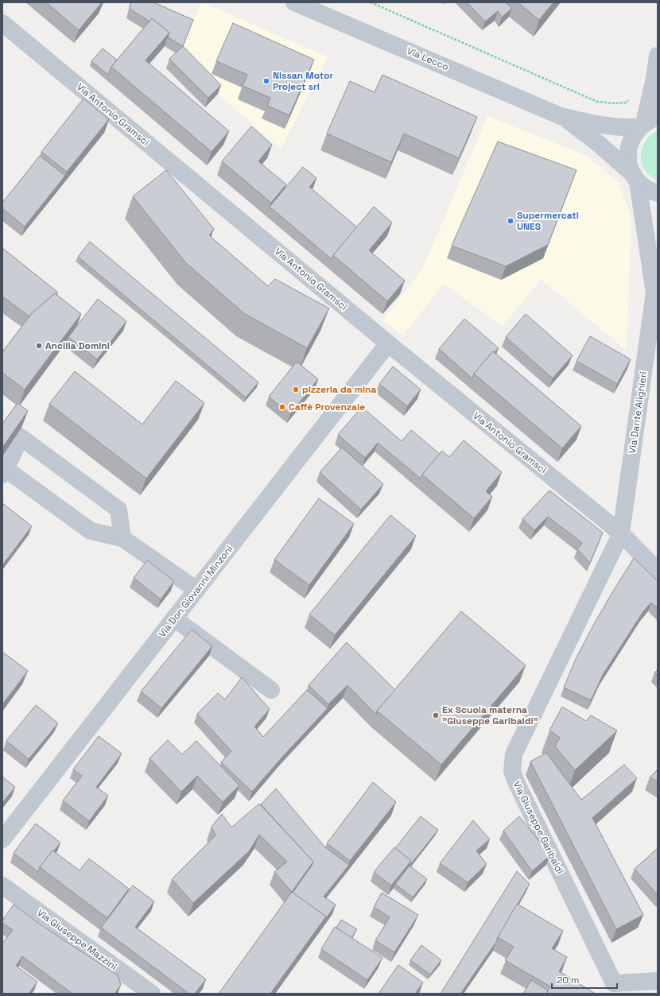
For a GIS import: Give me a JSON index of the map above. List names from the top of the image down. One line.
{"streets":{"street":["Via Lecco","Via Antonio Gramsci","Via Dante Alighieri","Via Don Giovanni Minzoni","Via Giuseppe Garibaldi","Via Giuseppe Mazzini"]},"crossings":[["Via Lecco","Via Dante Alighieri"],["Via Antonio Gramsci","Via Dante Alighieri"],["Via Antonio Gramsci","Via Don Giovanni Minzoni"],["Via Antonio Gramsci","Via Giuseppe Garibaldi"],["Via Dante Alighieri","Via Giuseppe Garibaldi"]],"places":["Nissan Motor Project srl","Supermercati UNES","Ancilla Domini","pizzeria da mina","Caffè Provenzale","Ex Scuola materna \"Giuseppe Garibaldi\""],"scale_bar":"20 m"}
